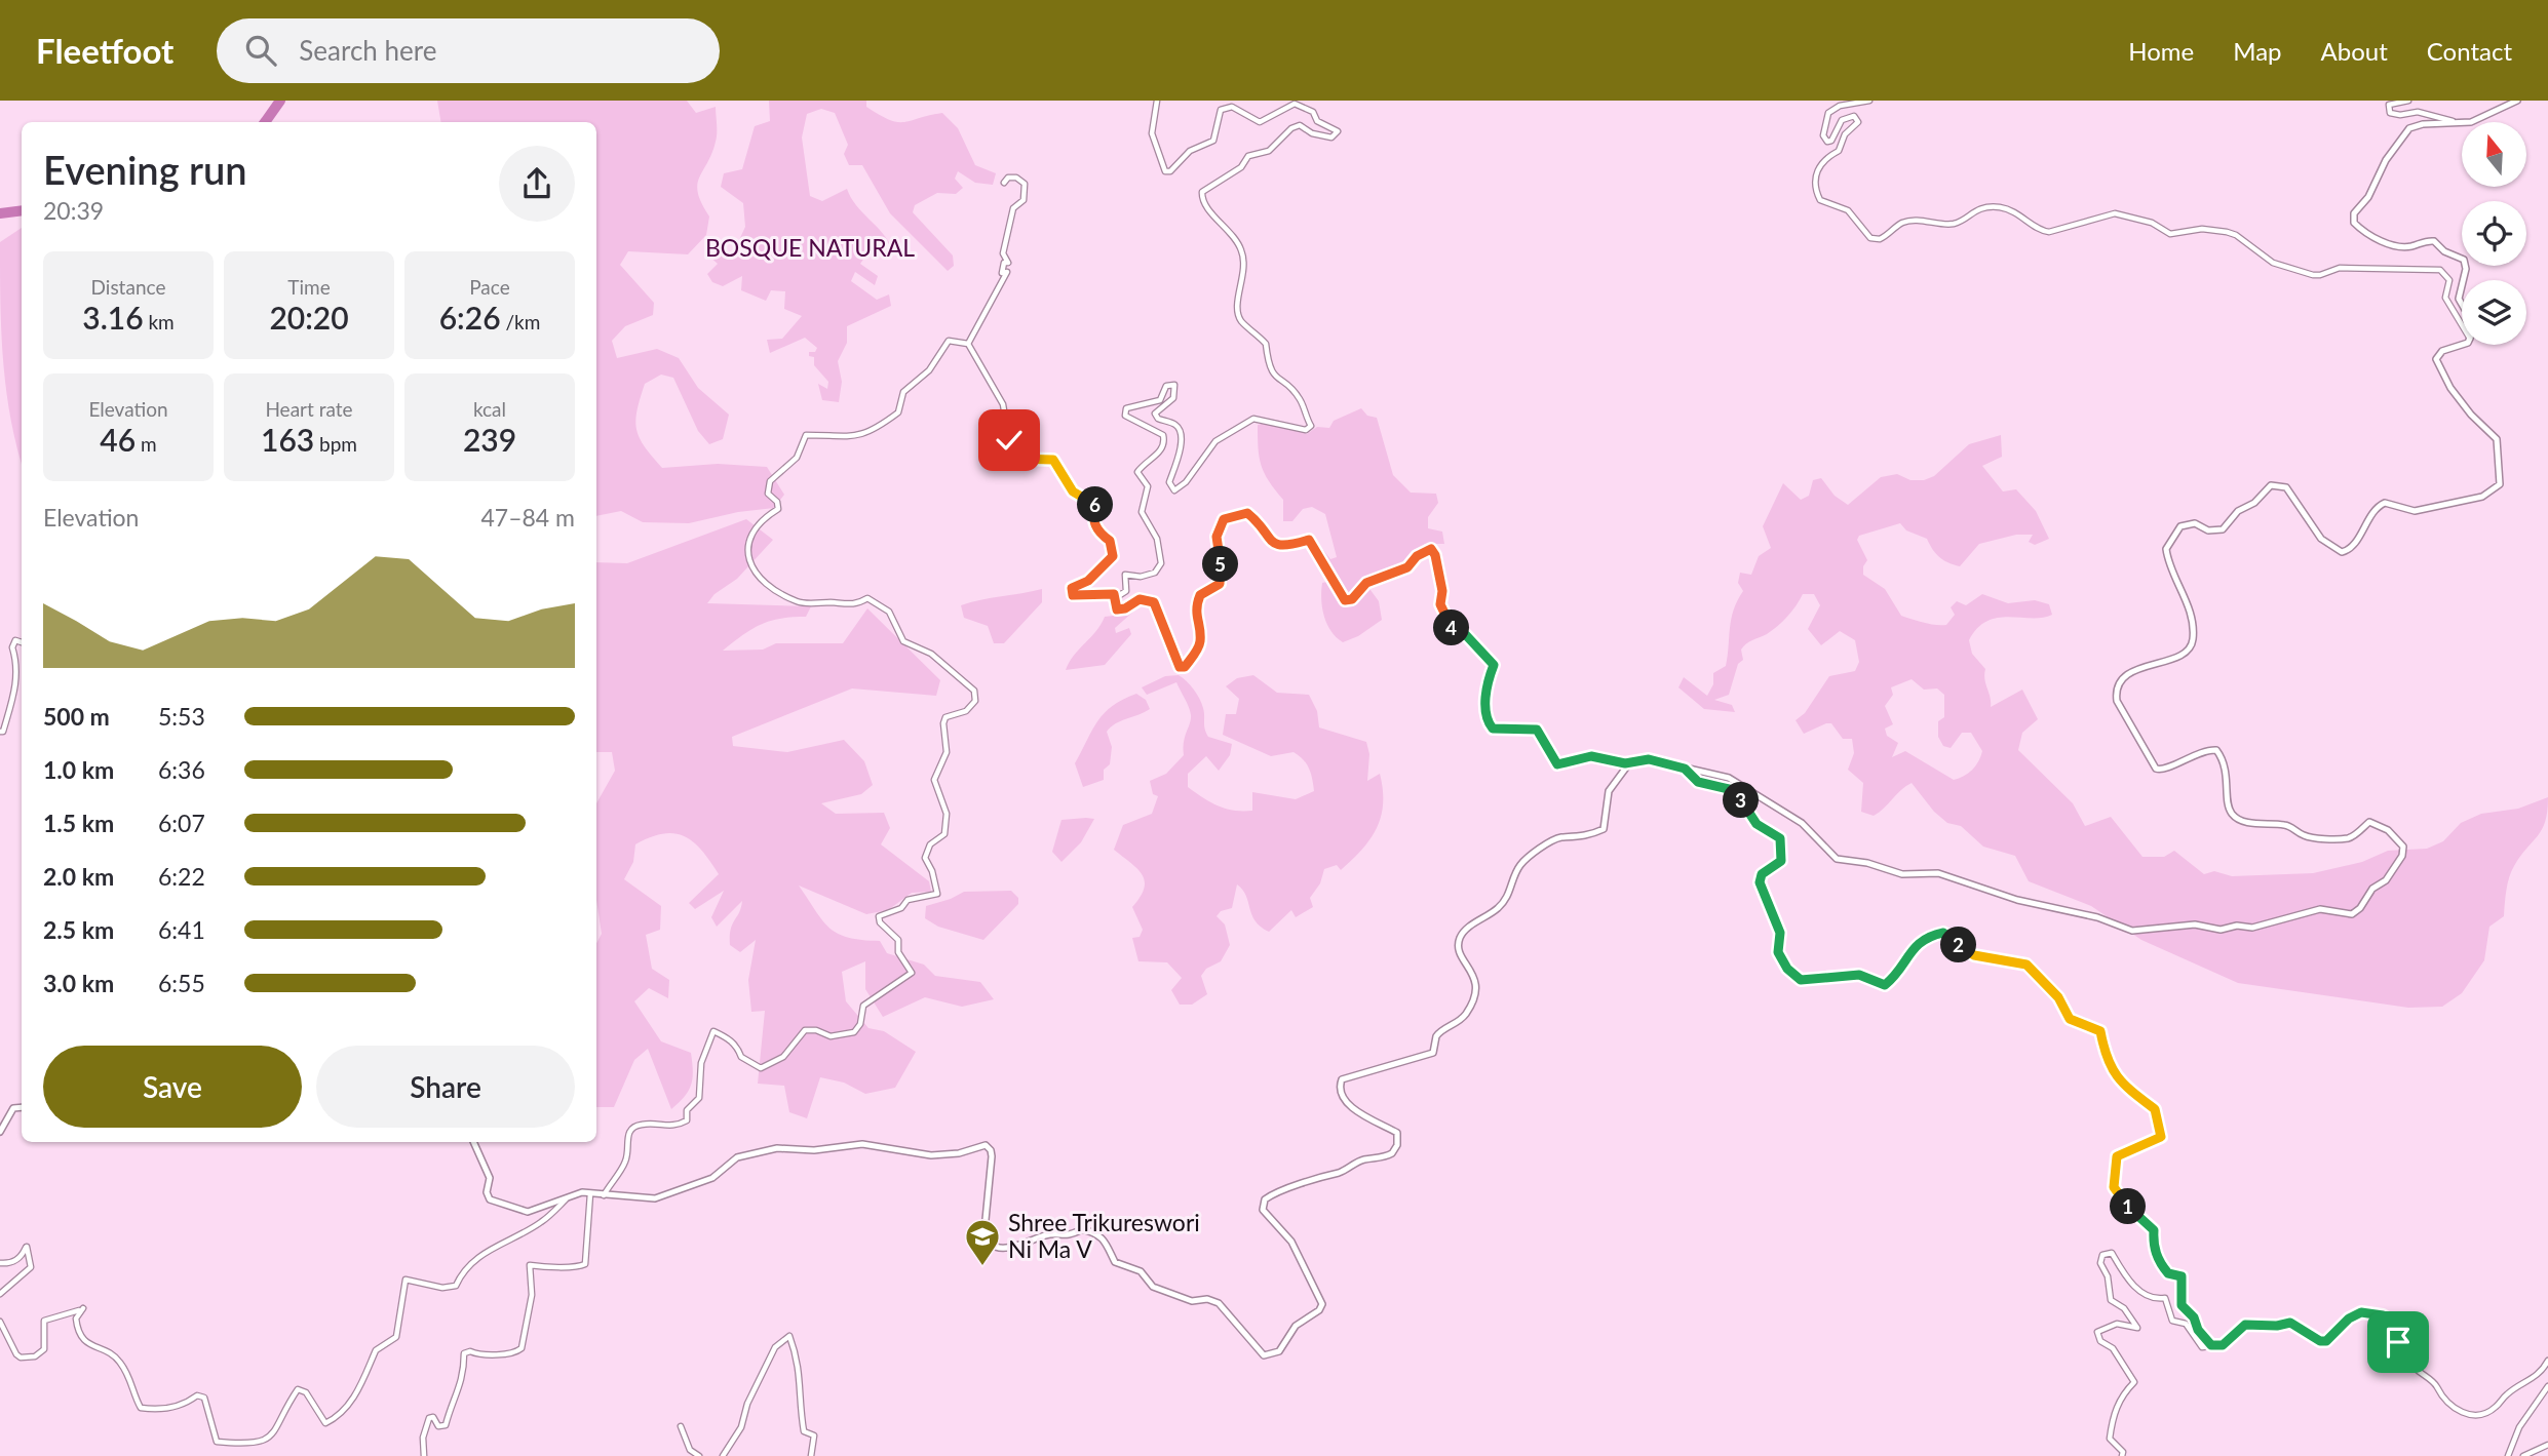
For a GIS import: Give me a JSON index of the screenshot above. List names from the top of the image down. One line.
{"parks":["BOSQUE NATURAL"],"places":{"school or university":["Shree Trikureswori Ni Ma V"]},"north":"top","page":{"header":"Fleetfoot","search":"Search here","nav":["Home","Map","About","Contact"],"heading":["Evening run","20:39"],"stats":[["Distance","3.16 km"],["Time","20:20"],["Pace","6:26 /km"],["Elevation","46 m"],["Heart rate","163 bpm"],["kcal","239"]],"pins":["6","5","4","3","2","1"],"chart":["Elevation","47–84 m"],"list":[{"name":"500 m","note":"5:53"},{"name":"1.0 km","note":"6:36"},{"name":"1.5 km","note":"6:07"},{"name":"2.0 km","note":"6:22"},{"name":"2.5 km","note":"6:41"},{"name":"3.0 km","note":"6:55"}],"buttons":["Save","Share"]}}
